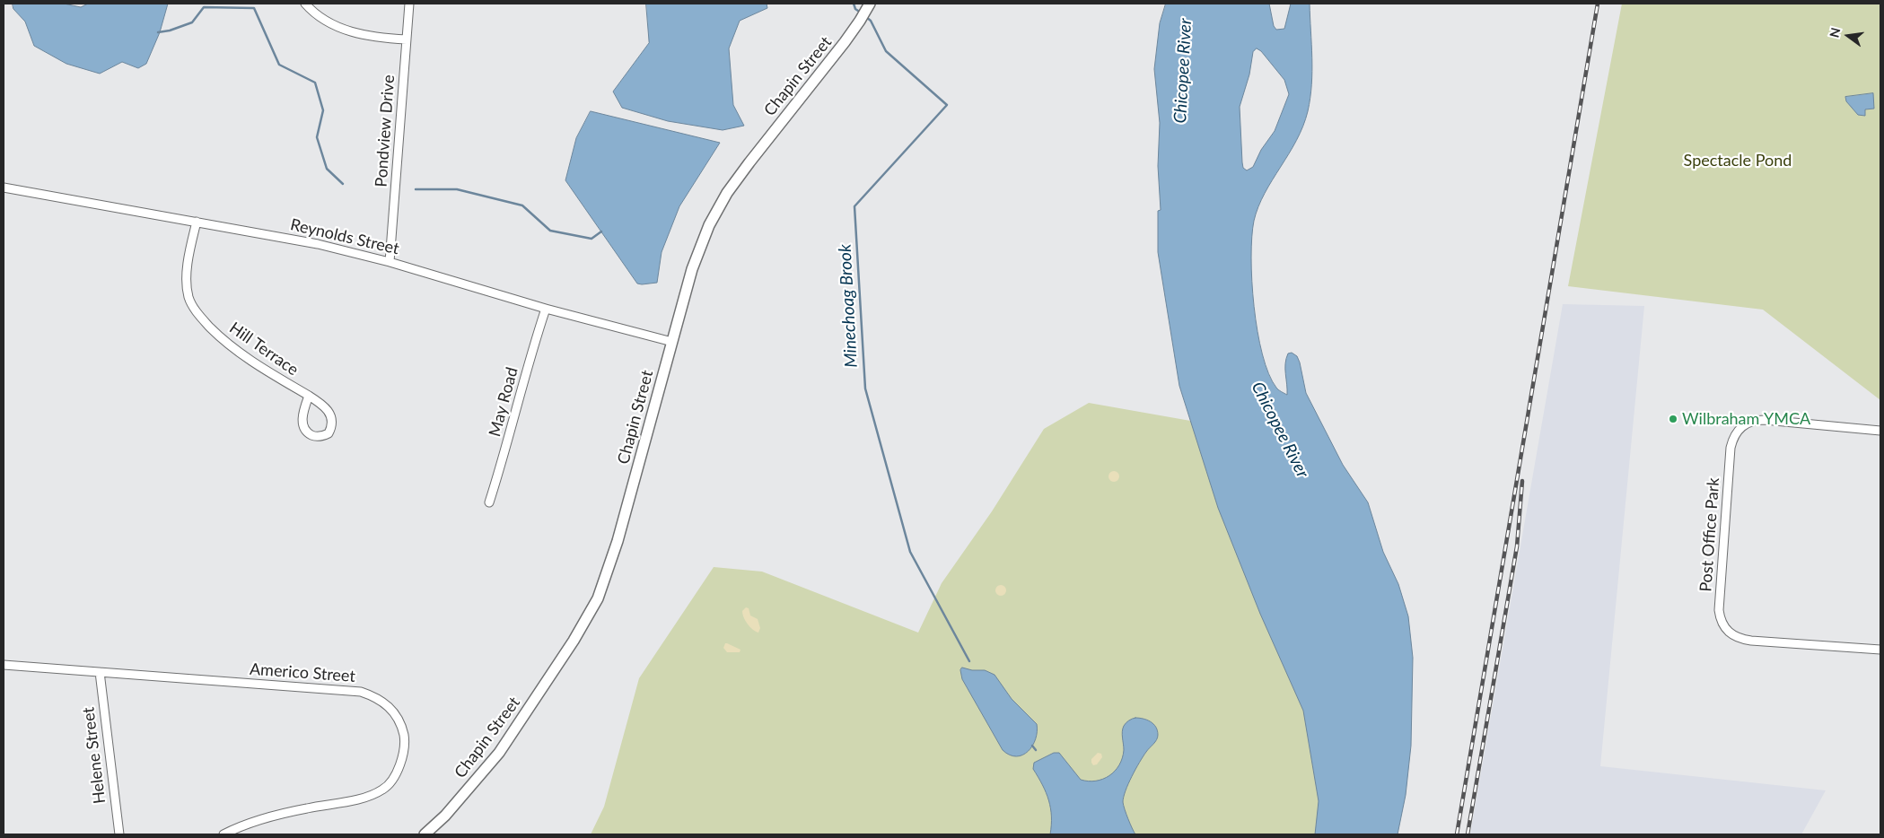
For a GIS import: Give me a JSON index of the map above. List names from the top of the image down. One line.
{"streets":{"main road":["Chapin Street"],"street":["Pondview Drive","Reynolds Street","Hill Terrace","May Road","Post Office Park","Americo Street","Helene Street"]},"crossings":[["Chapin Street","Reynolds Street"],["Pondview Drive","Reynolds Street"],["Reynolds Street","Hill Terrace"],["Reynolds Street","May Road"],["Americo Street","Helene Street"]],"water":["Chicopee River","Minechoag Brook"],"parks":["Spectacle Pond"],"places":["Wilbraham YMCA"],"north":"left"}
